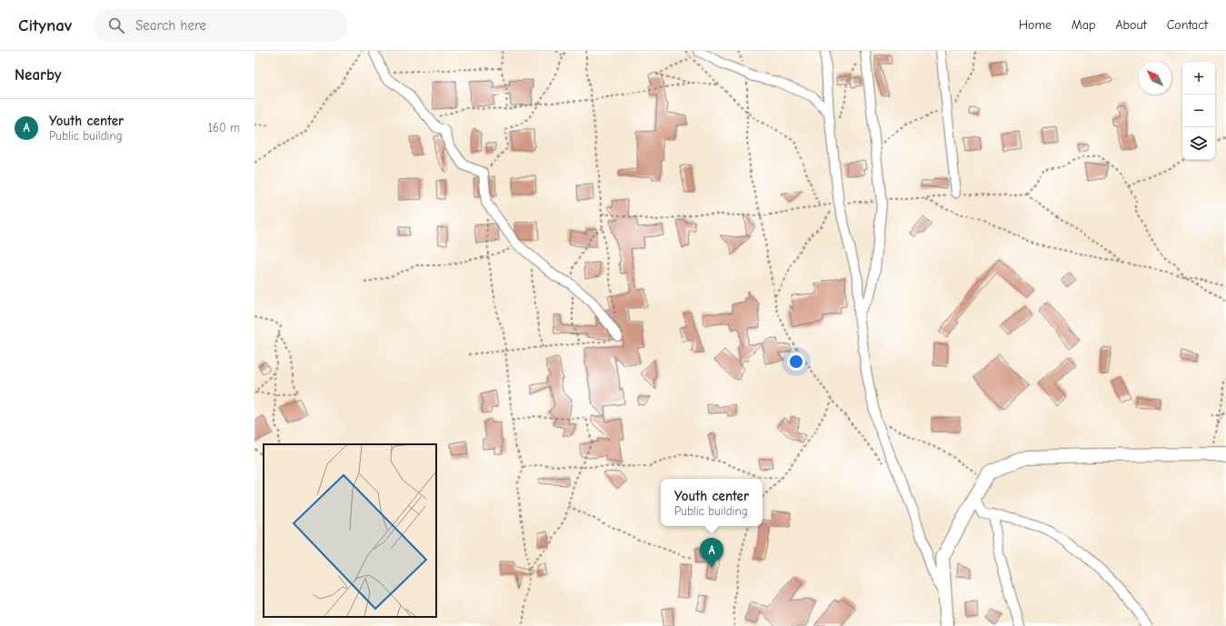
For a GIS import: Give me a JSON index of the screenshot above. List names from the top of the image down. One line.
{"north":"top left","page":{"header":"Citynav","search":"Search here","nav":["Home","Map","About","Contact"],"heading":"Nearby","map_buttons":["+","−"],"list":[{"mark":"A","name":"Youth center","note":"Public building","value":"160 m"}],"popup":["Youth center","Public building"],"pins":"A"}}
